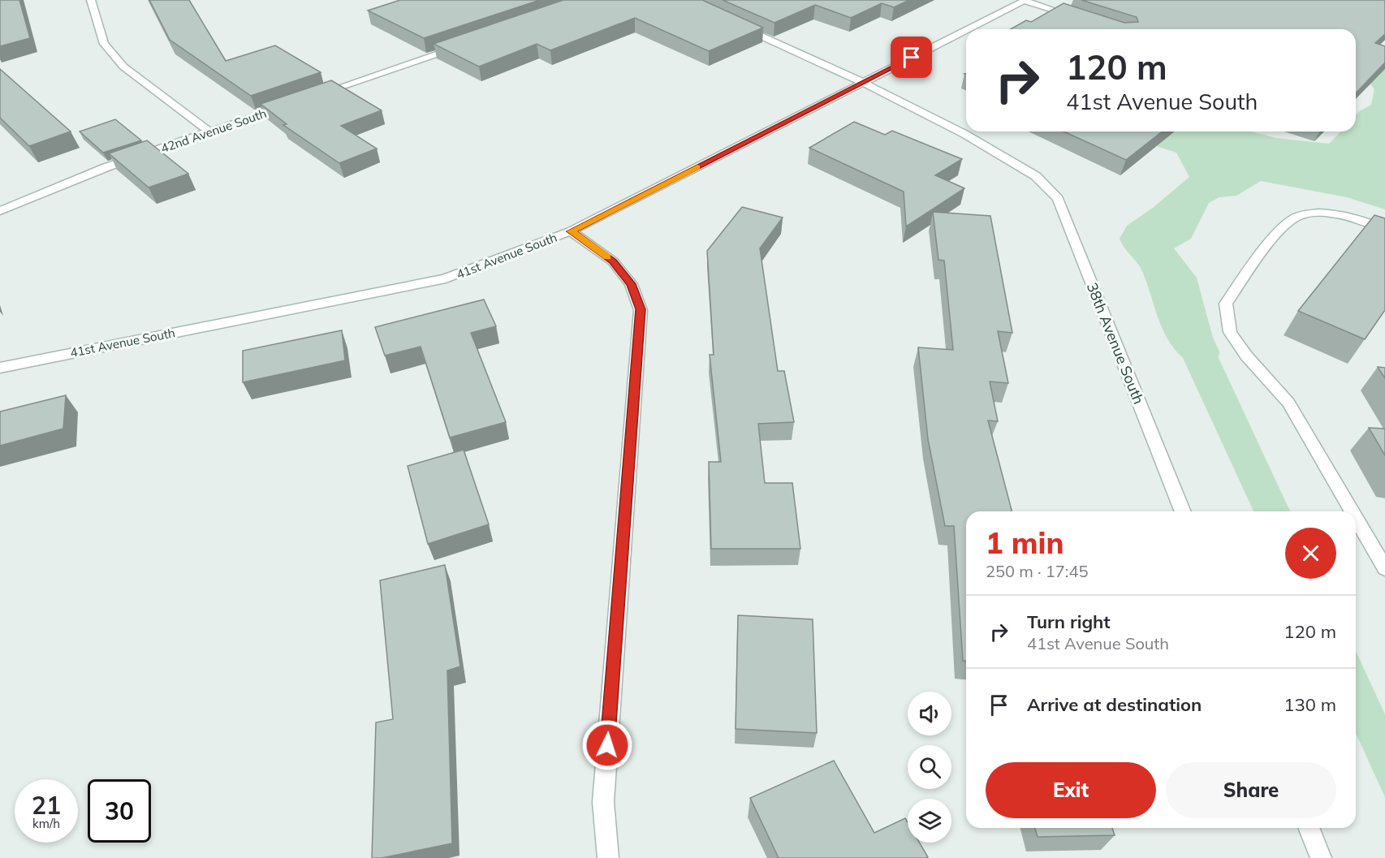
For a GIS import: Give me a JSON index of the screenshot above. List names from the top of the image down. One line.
{"streets":{"street":["42nd Avenue South","41st Avenue South","38th Avenue South"]},"crossings":[["41st Avenue South","38th Avenue South"]],"page":{"turn":["120 m","41st Avenue South"],"heading":["1 min","250 m · 17:45"],"list":[{"name":"Turn right","note":"41st Avenue South","value":"120 m"},{"name":"Arrive at destination","value":"130 m"}],"buttons":["Exit","Share"],"speed":"21 km/h","limit":"30"}}
